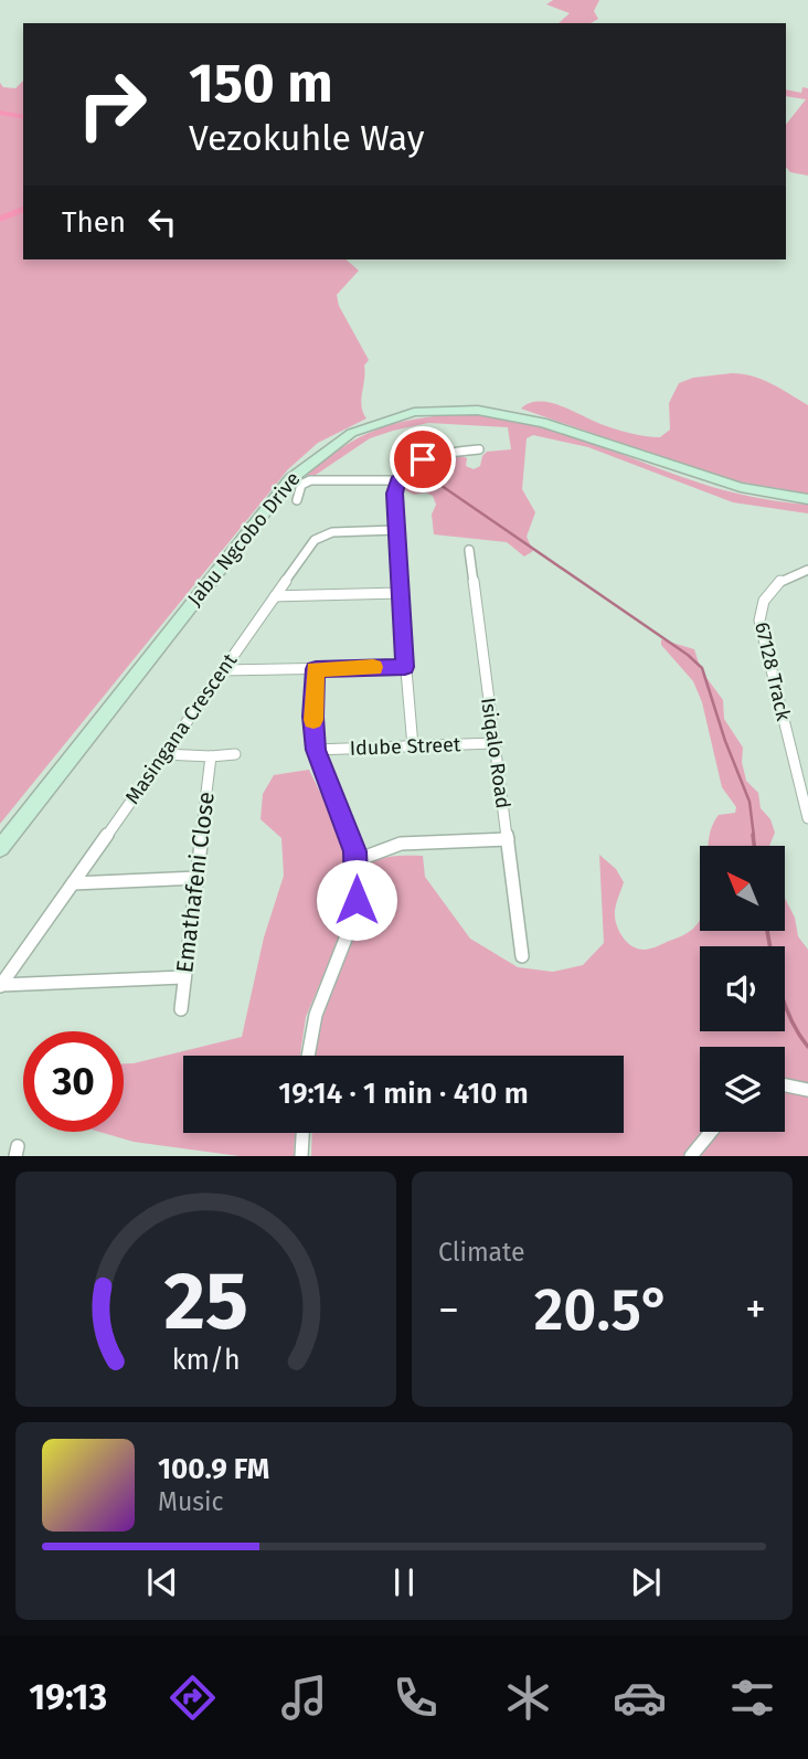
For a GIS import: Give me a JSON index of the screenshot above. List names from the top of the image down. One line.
{"streets":{"main road":["Jabu Ngcobo Drive"],"street":["67128 Track","Masingana Crescent","Idube Street","Isiqalo Road","Emathafeni Close"]},"crossings":[["Idube Street","Isiqalo Road"]],"north":"top left","page":{"turn":["150 m","Vezokuhle Way"],"then":"Then","limit":"30","trip":"19:14 · 1 min · 410 m","tile":"Climate","heat":["−","20.5°","+"],"song":["100.9 FM","Music"],"tabs":"19:13","gauge":["25","km/h"]}}
